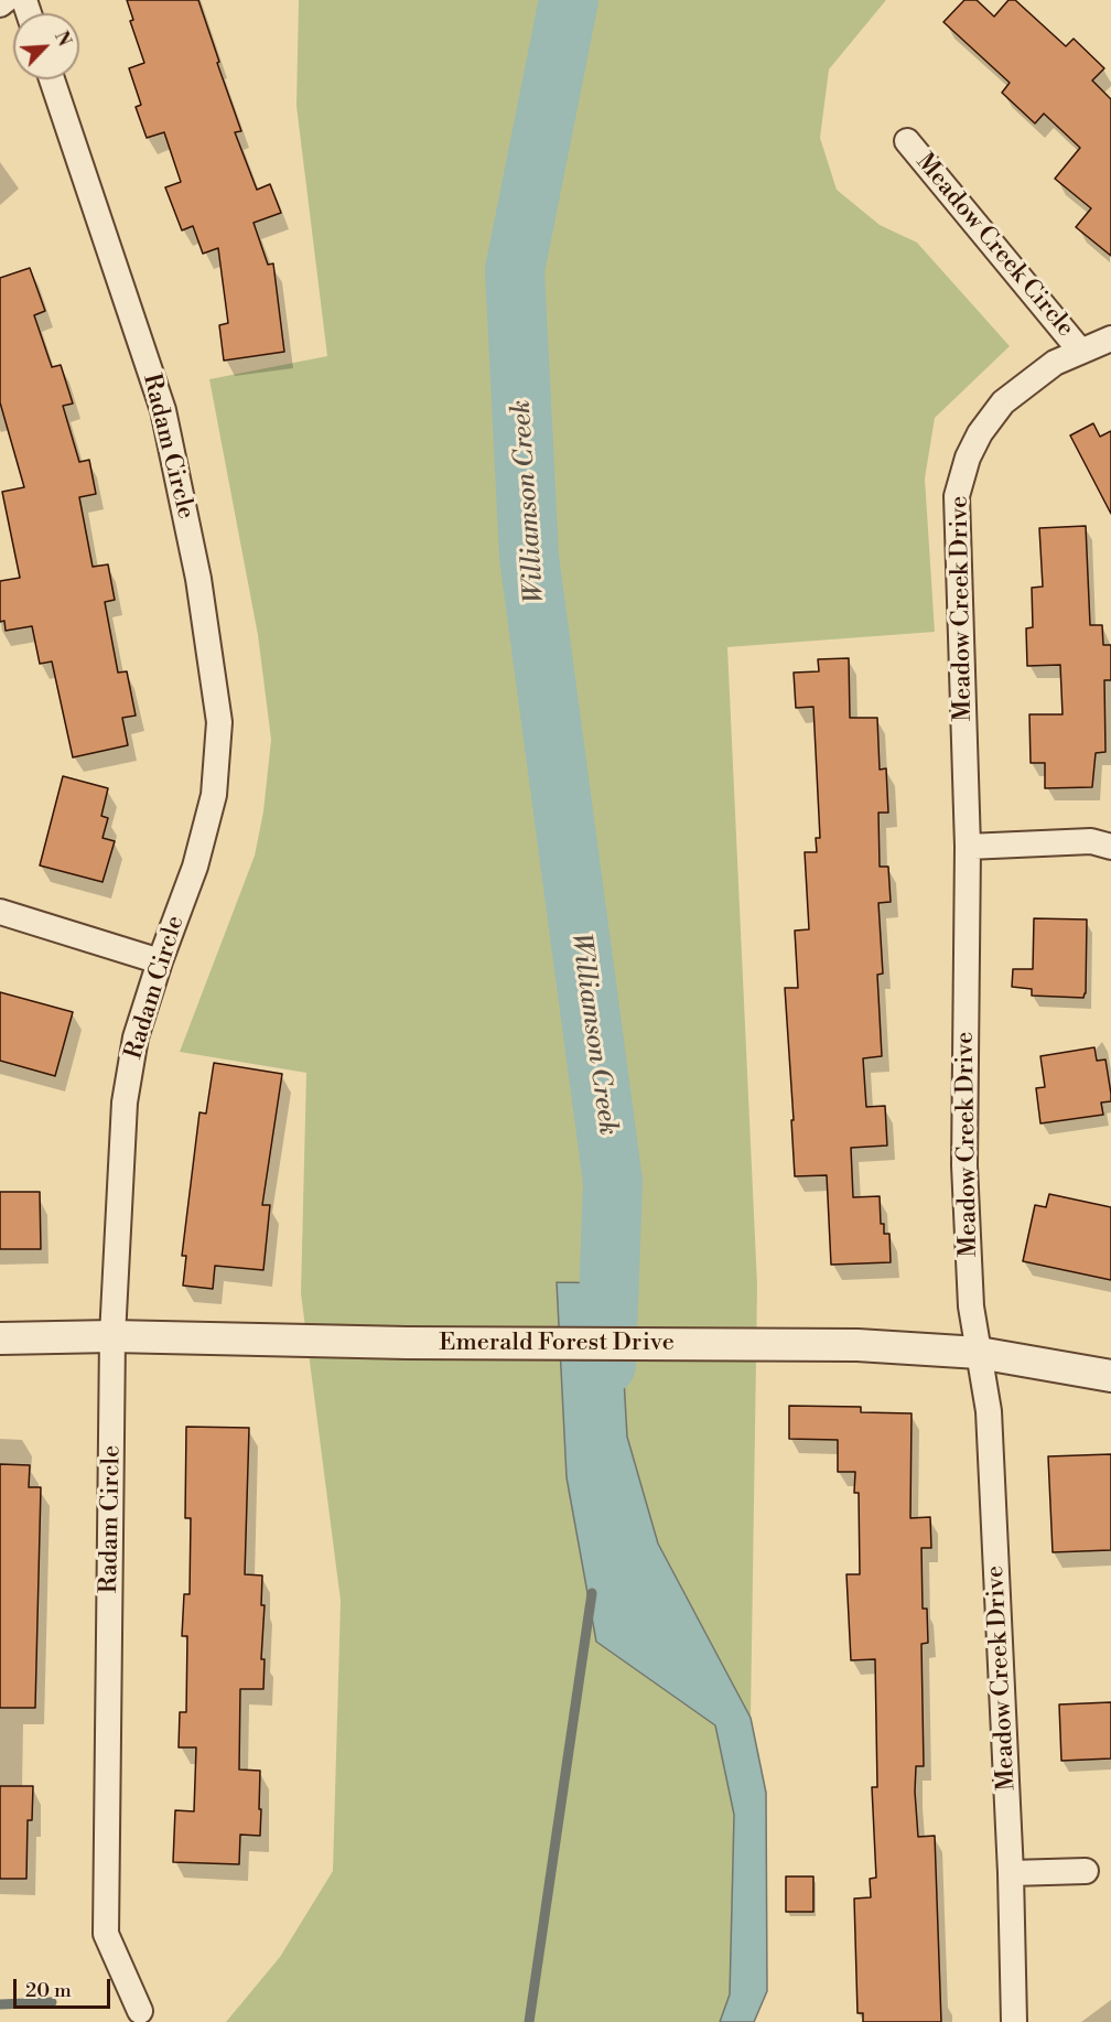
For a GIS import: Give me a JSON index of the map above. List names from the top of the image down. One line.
{"streets":{"street":["Meadow Creek Circle","Radam Circle","Meadow Creek Drive","Emerald Forest Drive"]},"crossings":[["Meadow Creek Circle","Meadow Creek Drive"],["Radam Circle","Emerald Forest Drive"],["Meadow Creek Drive","Emerald Forest Drive"]],"water":["Williamson Creek"],"scale_bar":"20 m","north":"top right"}
